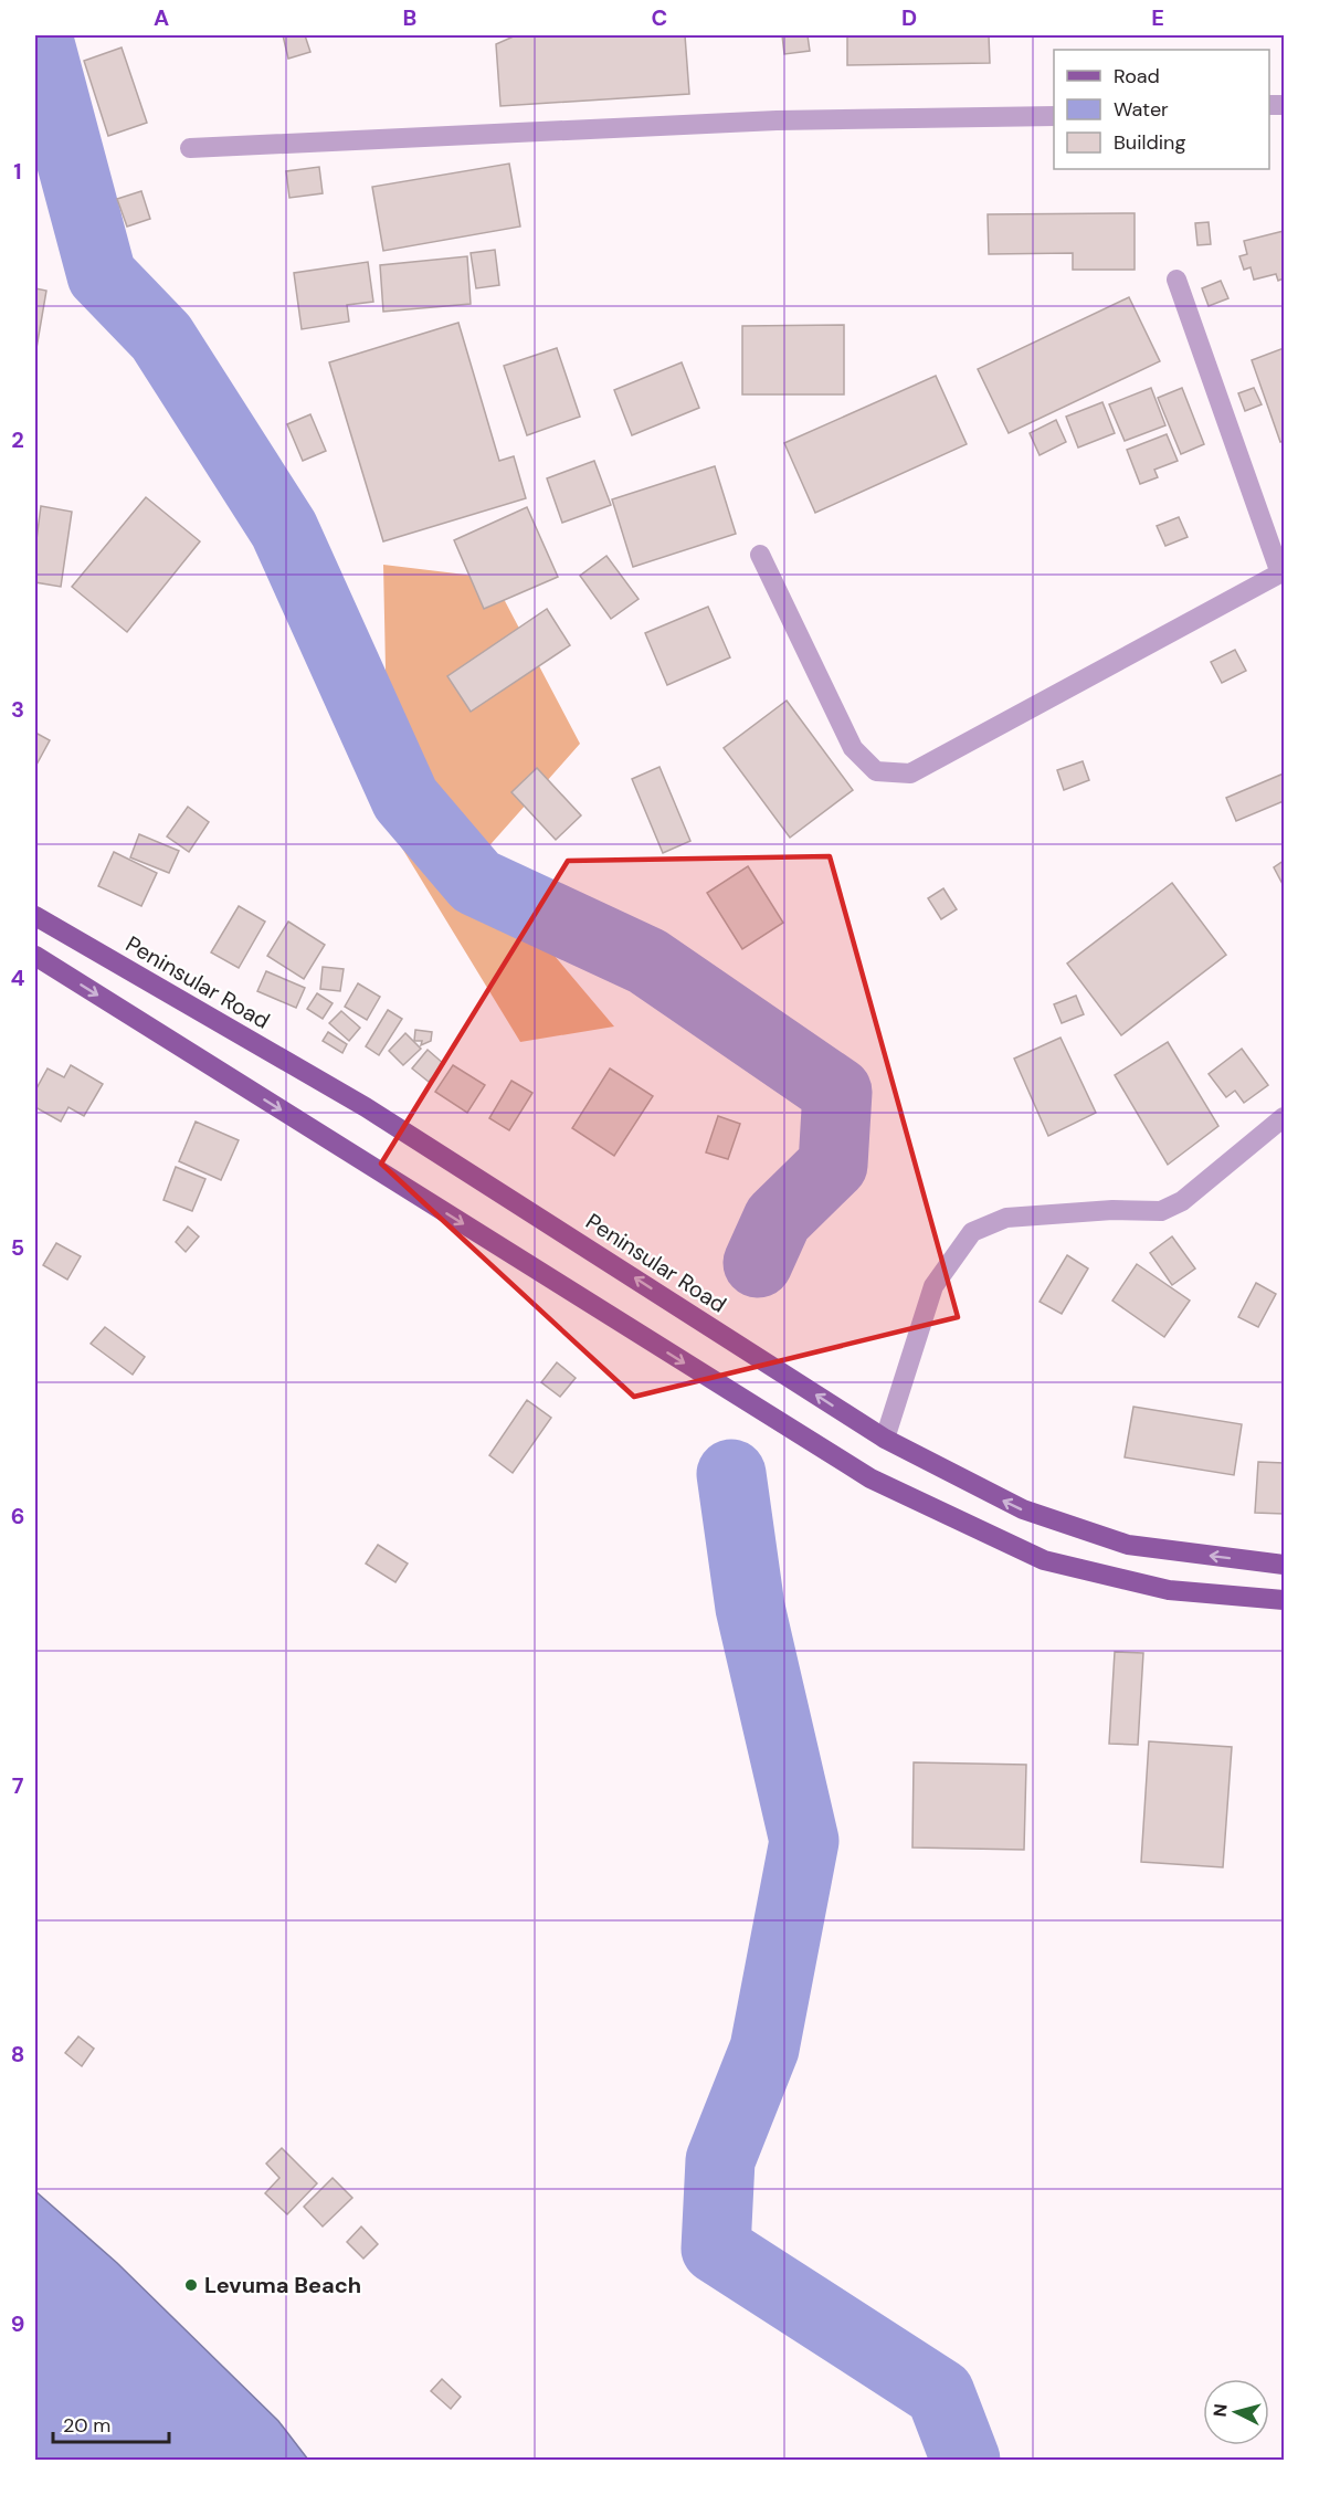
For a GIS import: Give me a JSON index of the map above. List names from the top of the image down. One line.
{"streets":{"main road":["Peninsular Road"]},"places":["Levuma Beach"],"legend":["Road","Water","Building"],"scale_bar":"20 m","north":"left","grid":{"columns":["A","B","C","D","E"],"rows":["1","2","3","4","5","6","7","8","9"]}}
